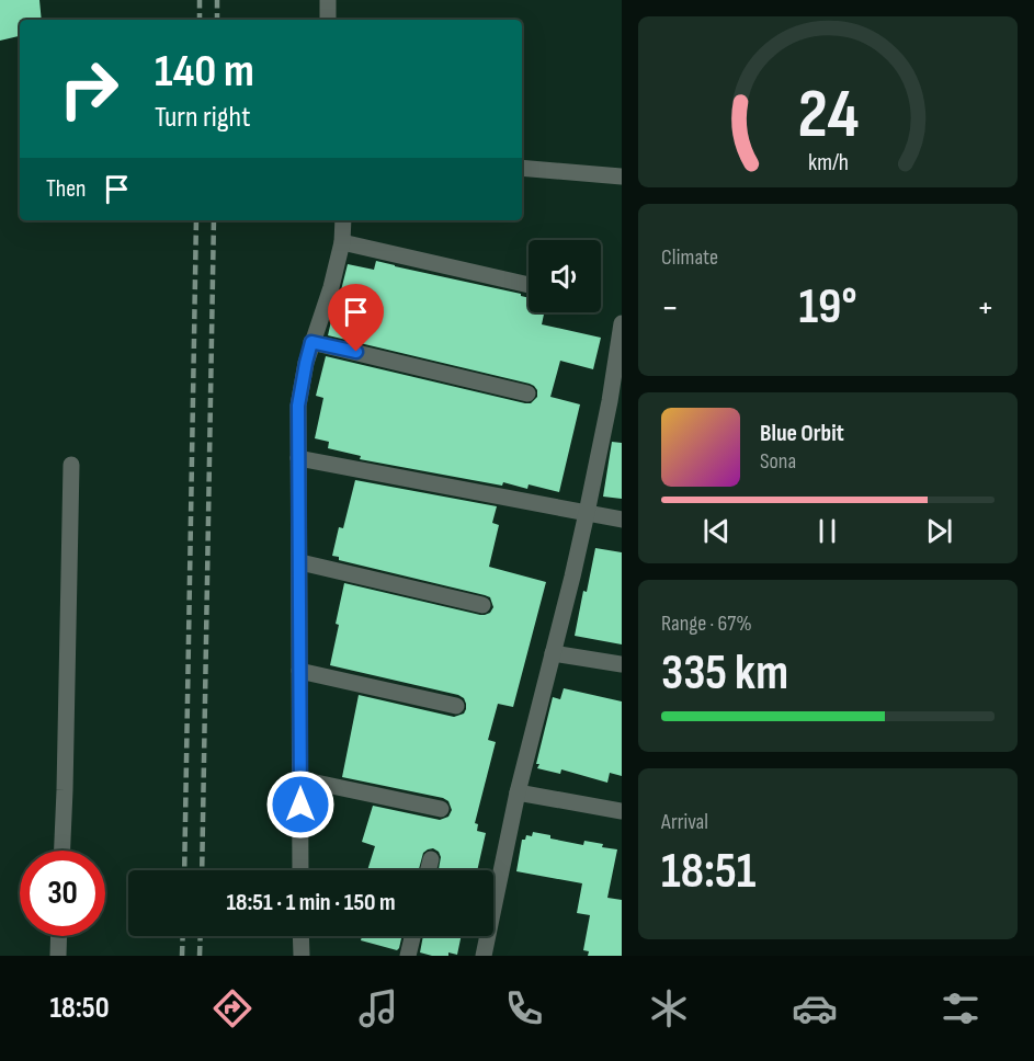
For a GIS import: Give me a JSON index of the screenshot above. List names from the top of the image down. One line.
{"page":{"turn":["140 m","Turn right"],"then":"Then","tile":["Climate",["Range · 67%","335 km"],["Arrival","18:51"]],"heat":["−","19°","+"],"song":["Blue Orbit","Sona"],"limit":"30","trip":"18:51 · 1 min · 150 m","tabs":"18:50","gauge":["24","km/h"]}}
